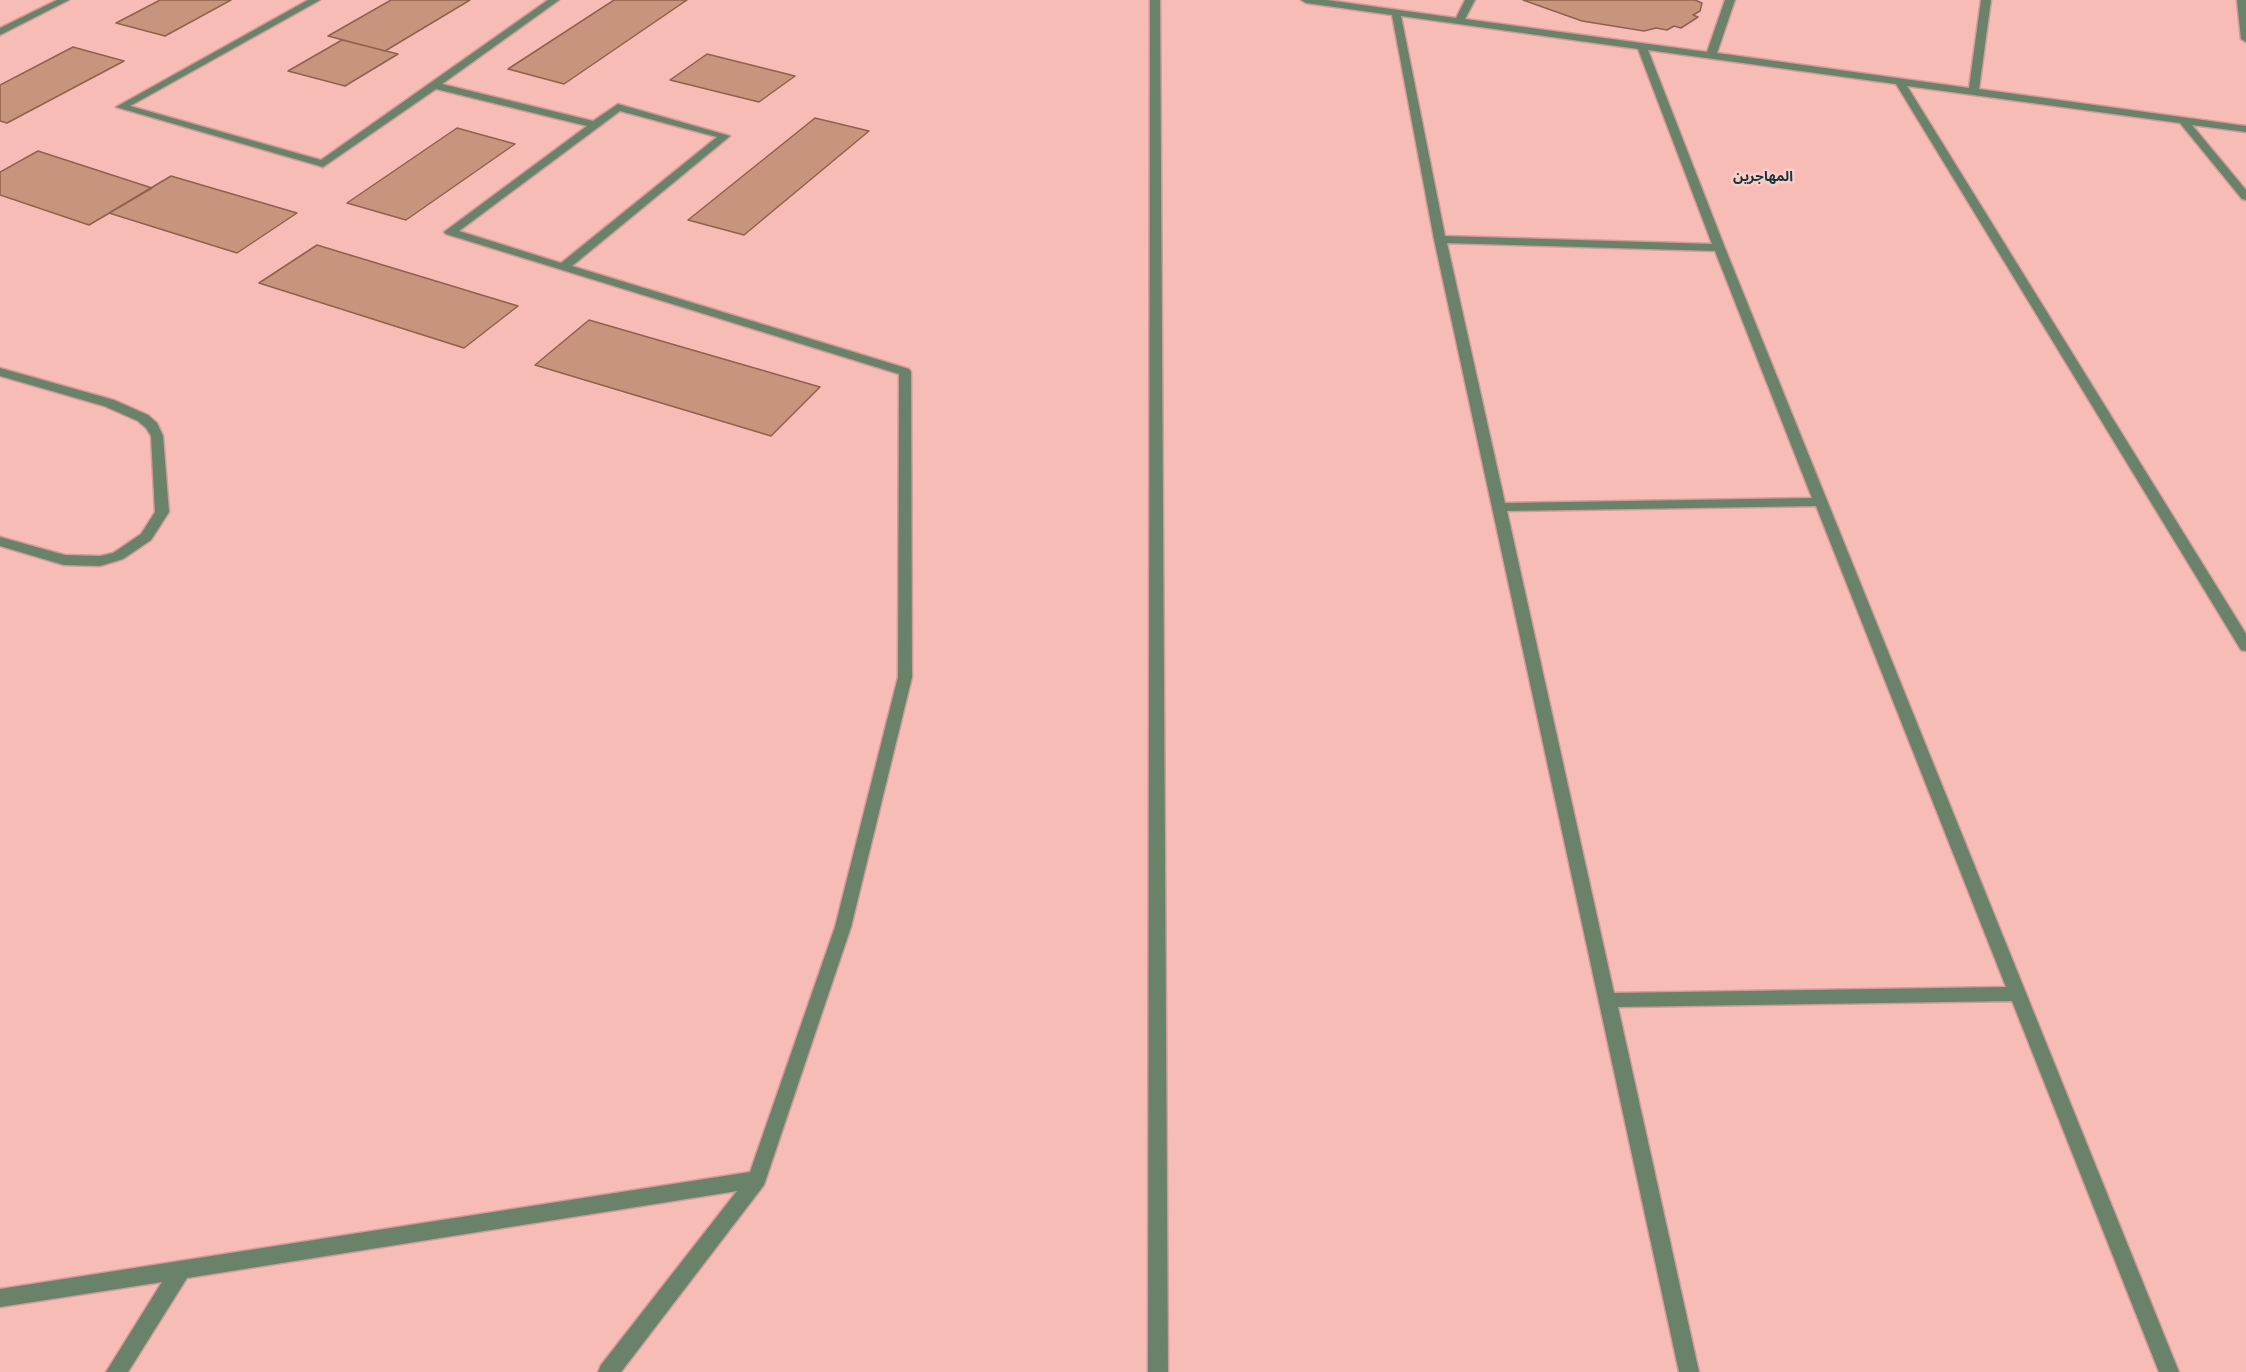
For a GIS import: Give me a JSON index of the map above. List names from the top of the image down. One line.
{"districts":["المهاجرين"]}
